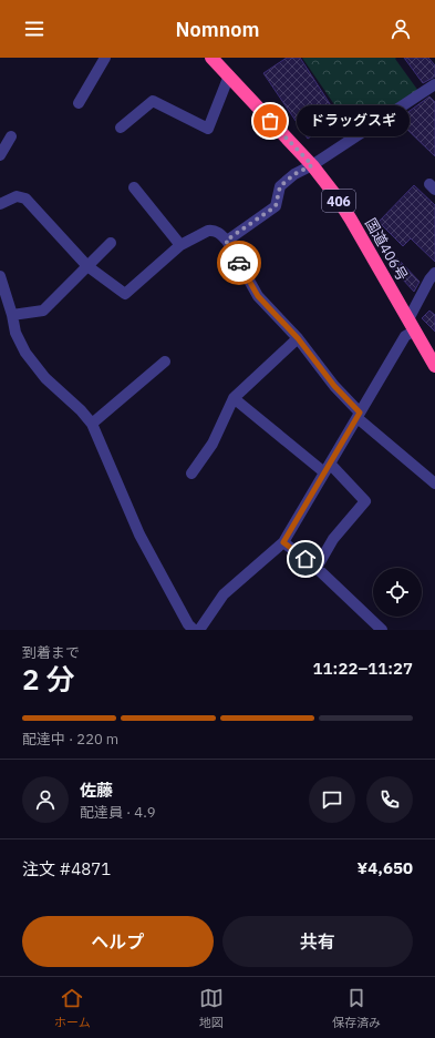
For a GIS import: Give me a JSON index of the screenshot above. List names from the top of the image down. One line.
{"streets":{"highway":["406","国道406号"]},"places":["ドラッグスギ"],"page":{"header":"Nomnom","bubble":"ドラッグスギ","heading":["2 分","到着まで","11:22–11:27"],"panel":["佐藤","配達員 · 4.9","注文 #4871","¥4,650"],"bar":"配達中 · 220 m","buttons":["ヘルプ","共有"],"tabs":["ホーム","地図","保存済み"]}}
